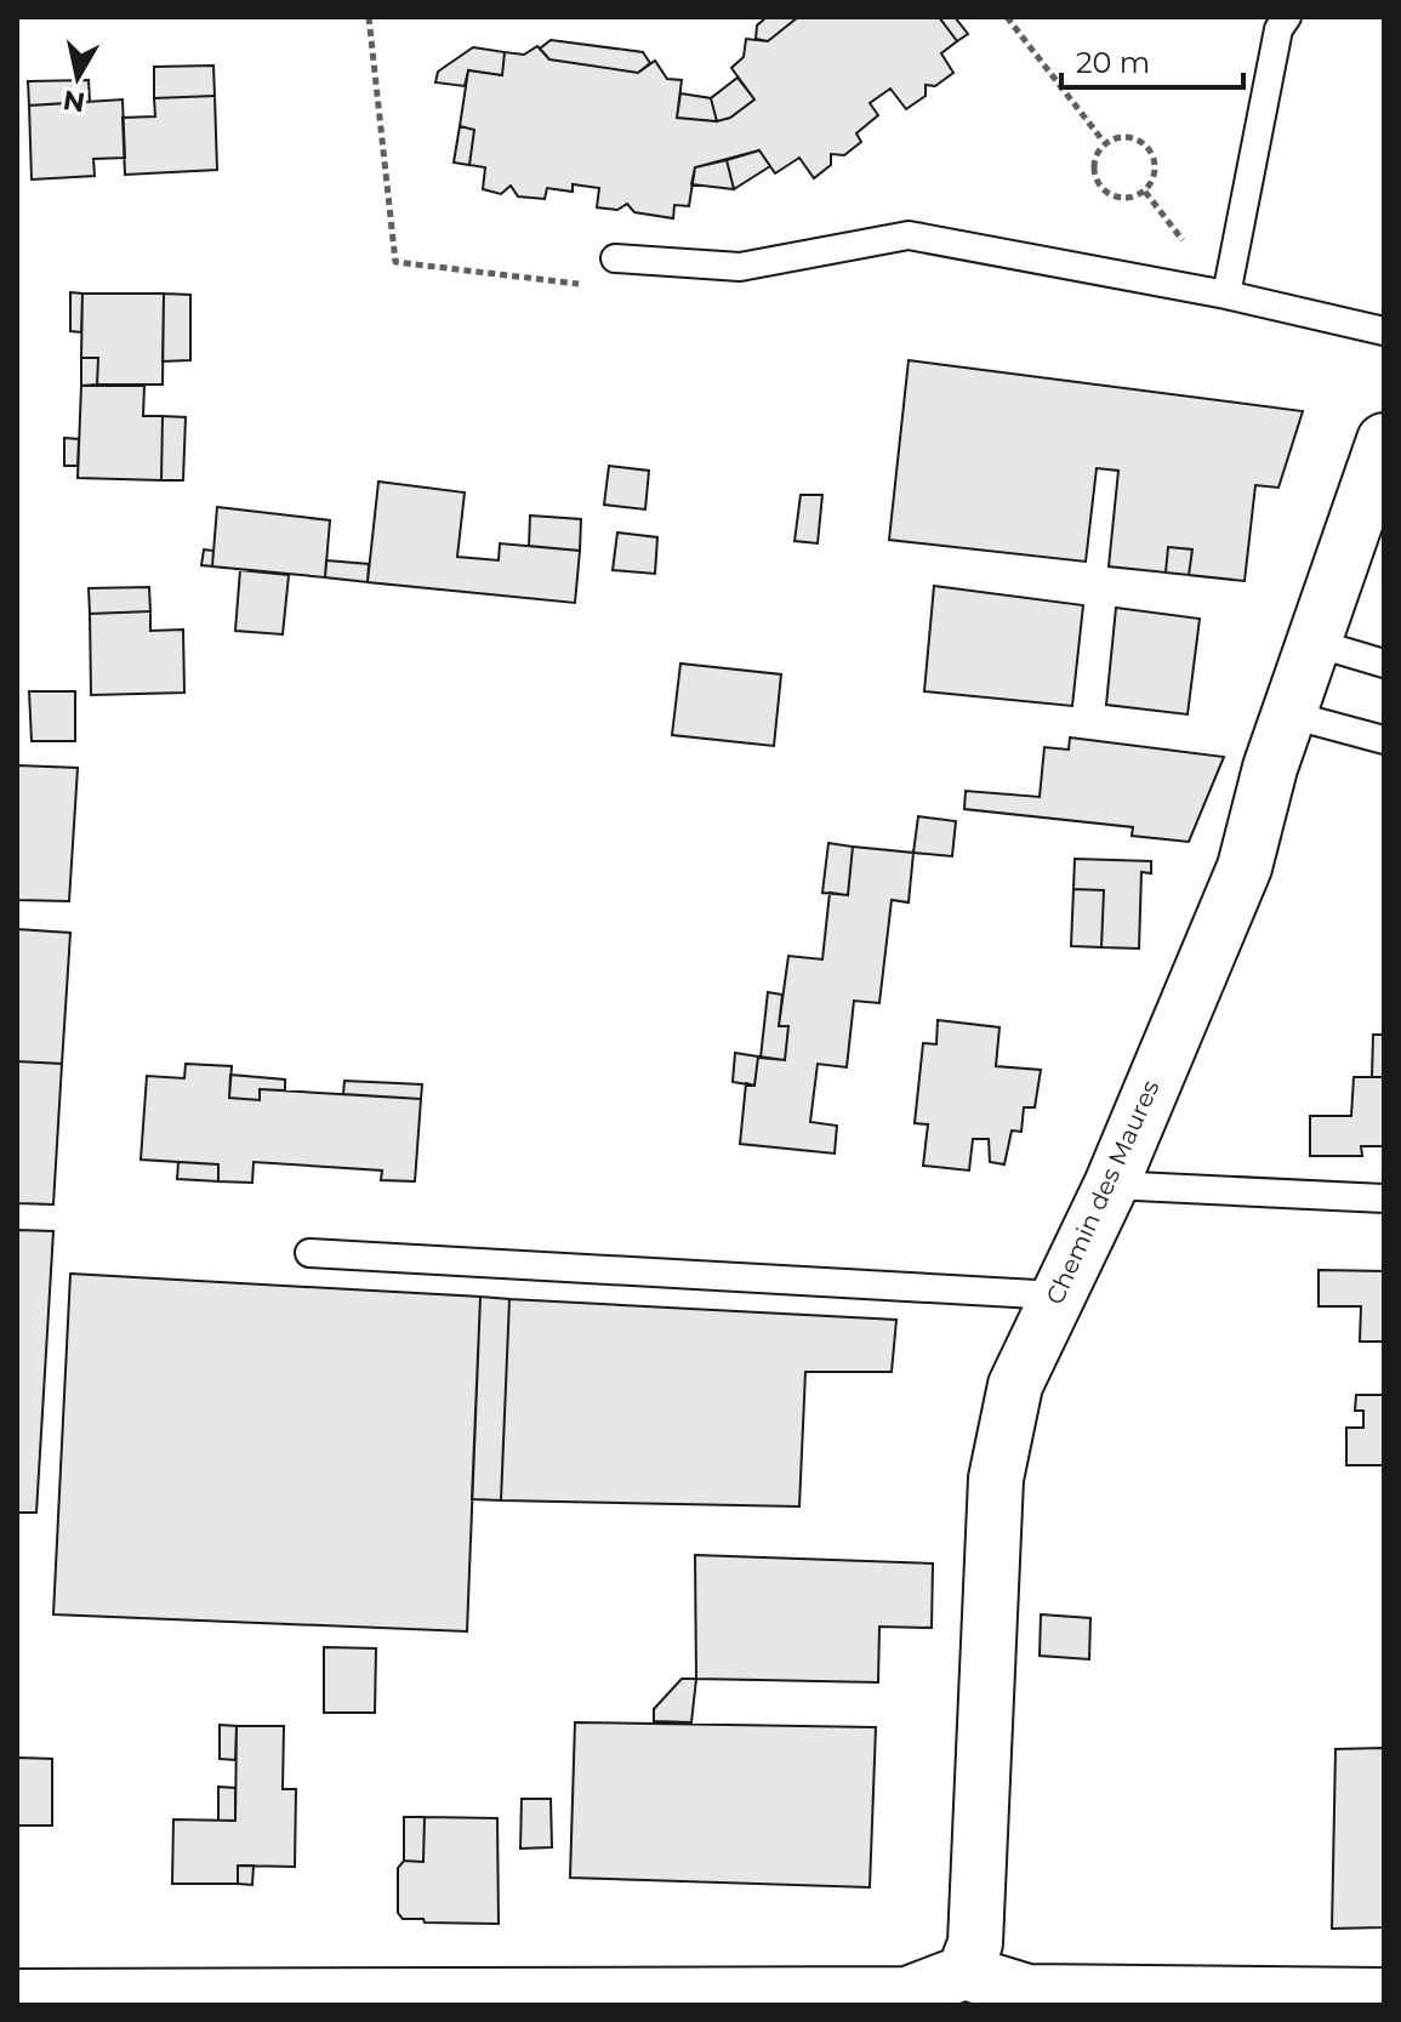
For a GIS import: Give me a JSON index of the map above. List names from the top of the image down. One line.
{"streets":{"street":["Chemin des Maures"]},"scale_bar":"20 m","north":"bottom"}
